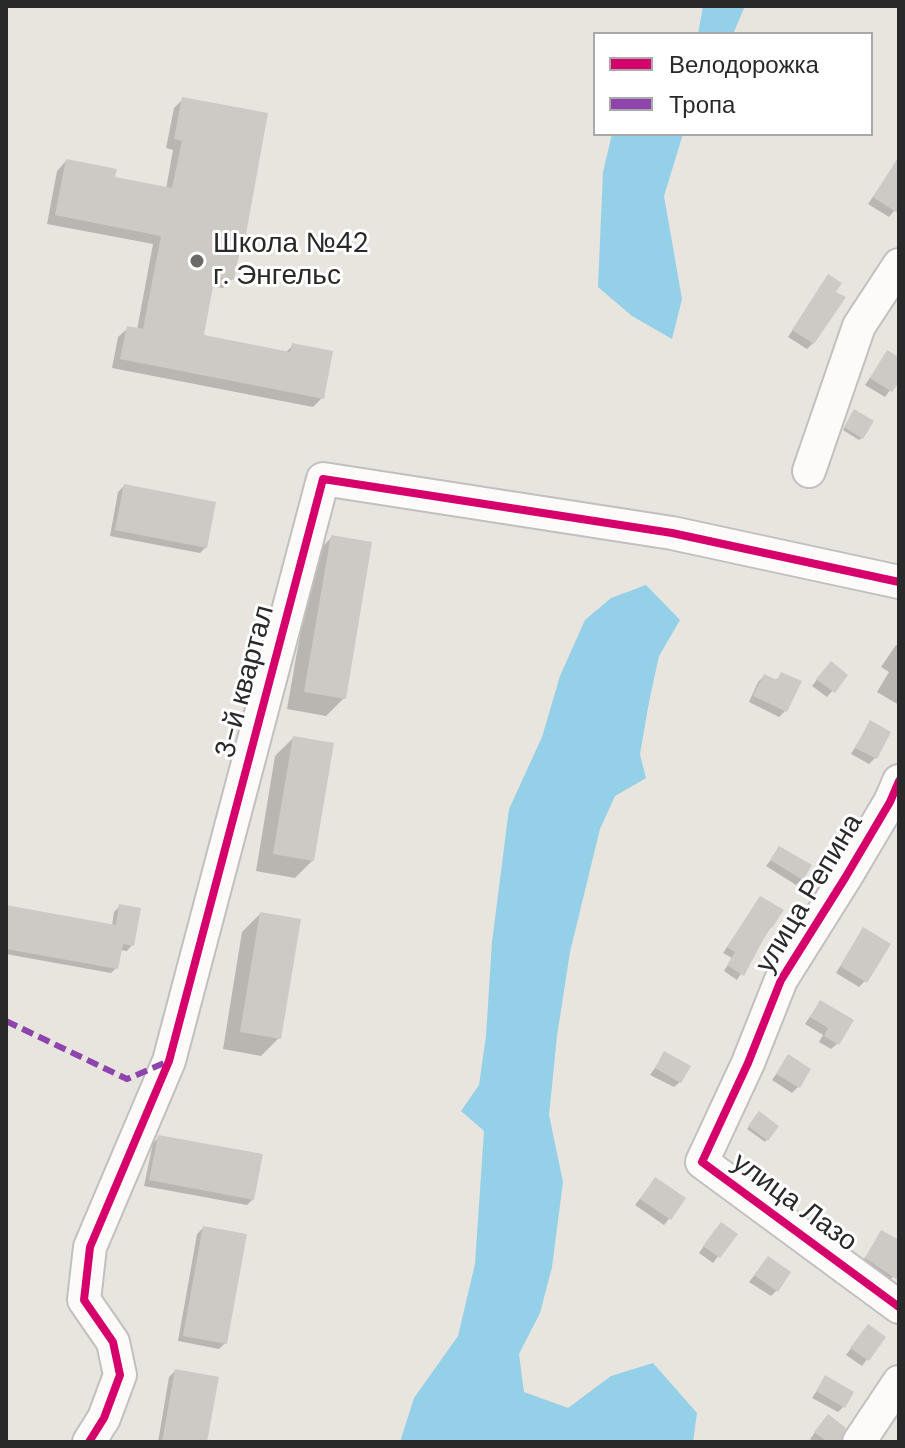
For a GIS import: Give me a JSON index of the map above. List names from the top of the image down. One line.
{"streets":{"street":["3-й квартал","улица Репина","улица Лазо"]},"crossings":[["улица Репина","улица Лазо"]],"places":["Школа №42 г. Энгельс"],"legend":["Велодорожка","Тропа"]}
